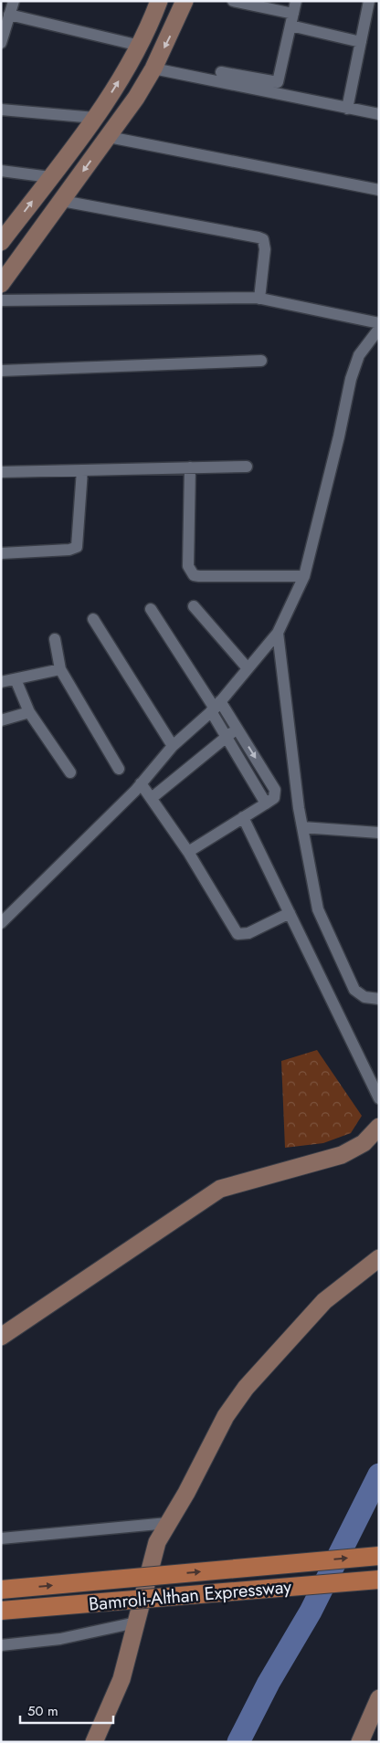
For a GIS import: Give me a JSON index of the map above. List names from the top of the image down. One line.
{"streets":{"main road":["Bamroli-Althan Expressway"]},"scale_bar":"50 m"}
